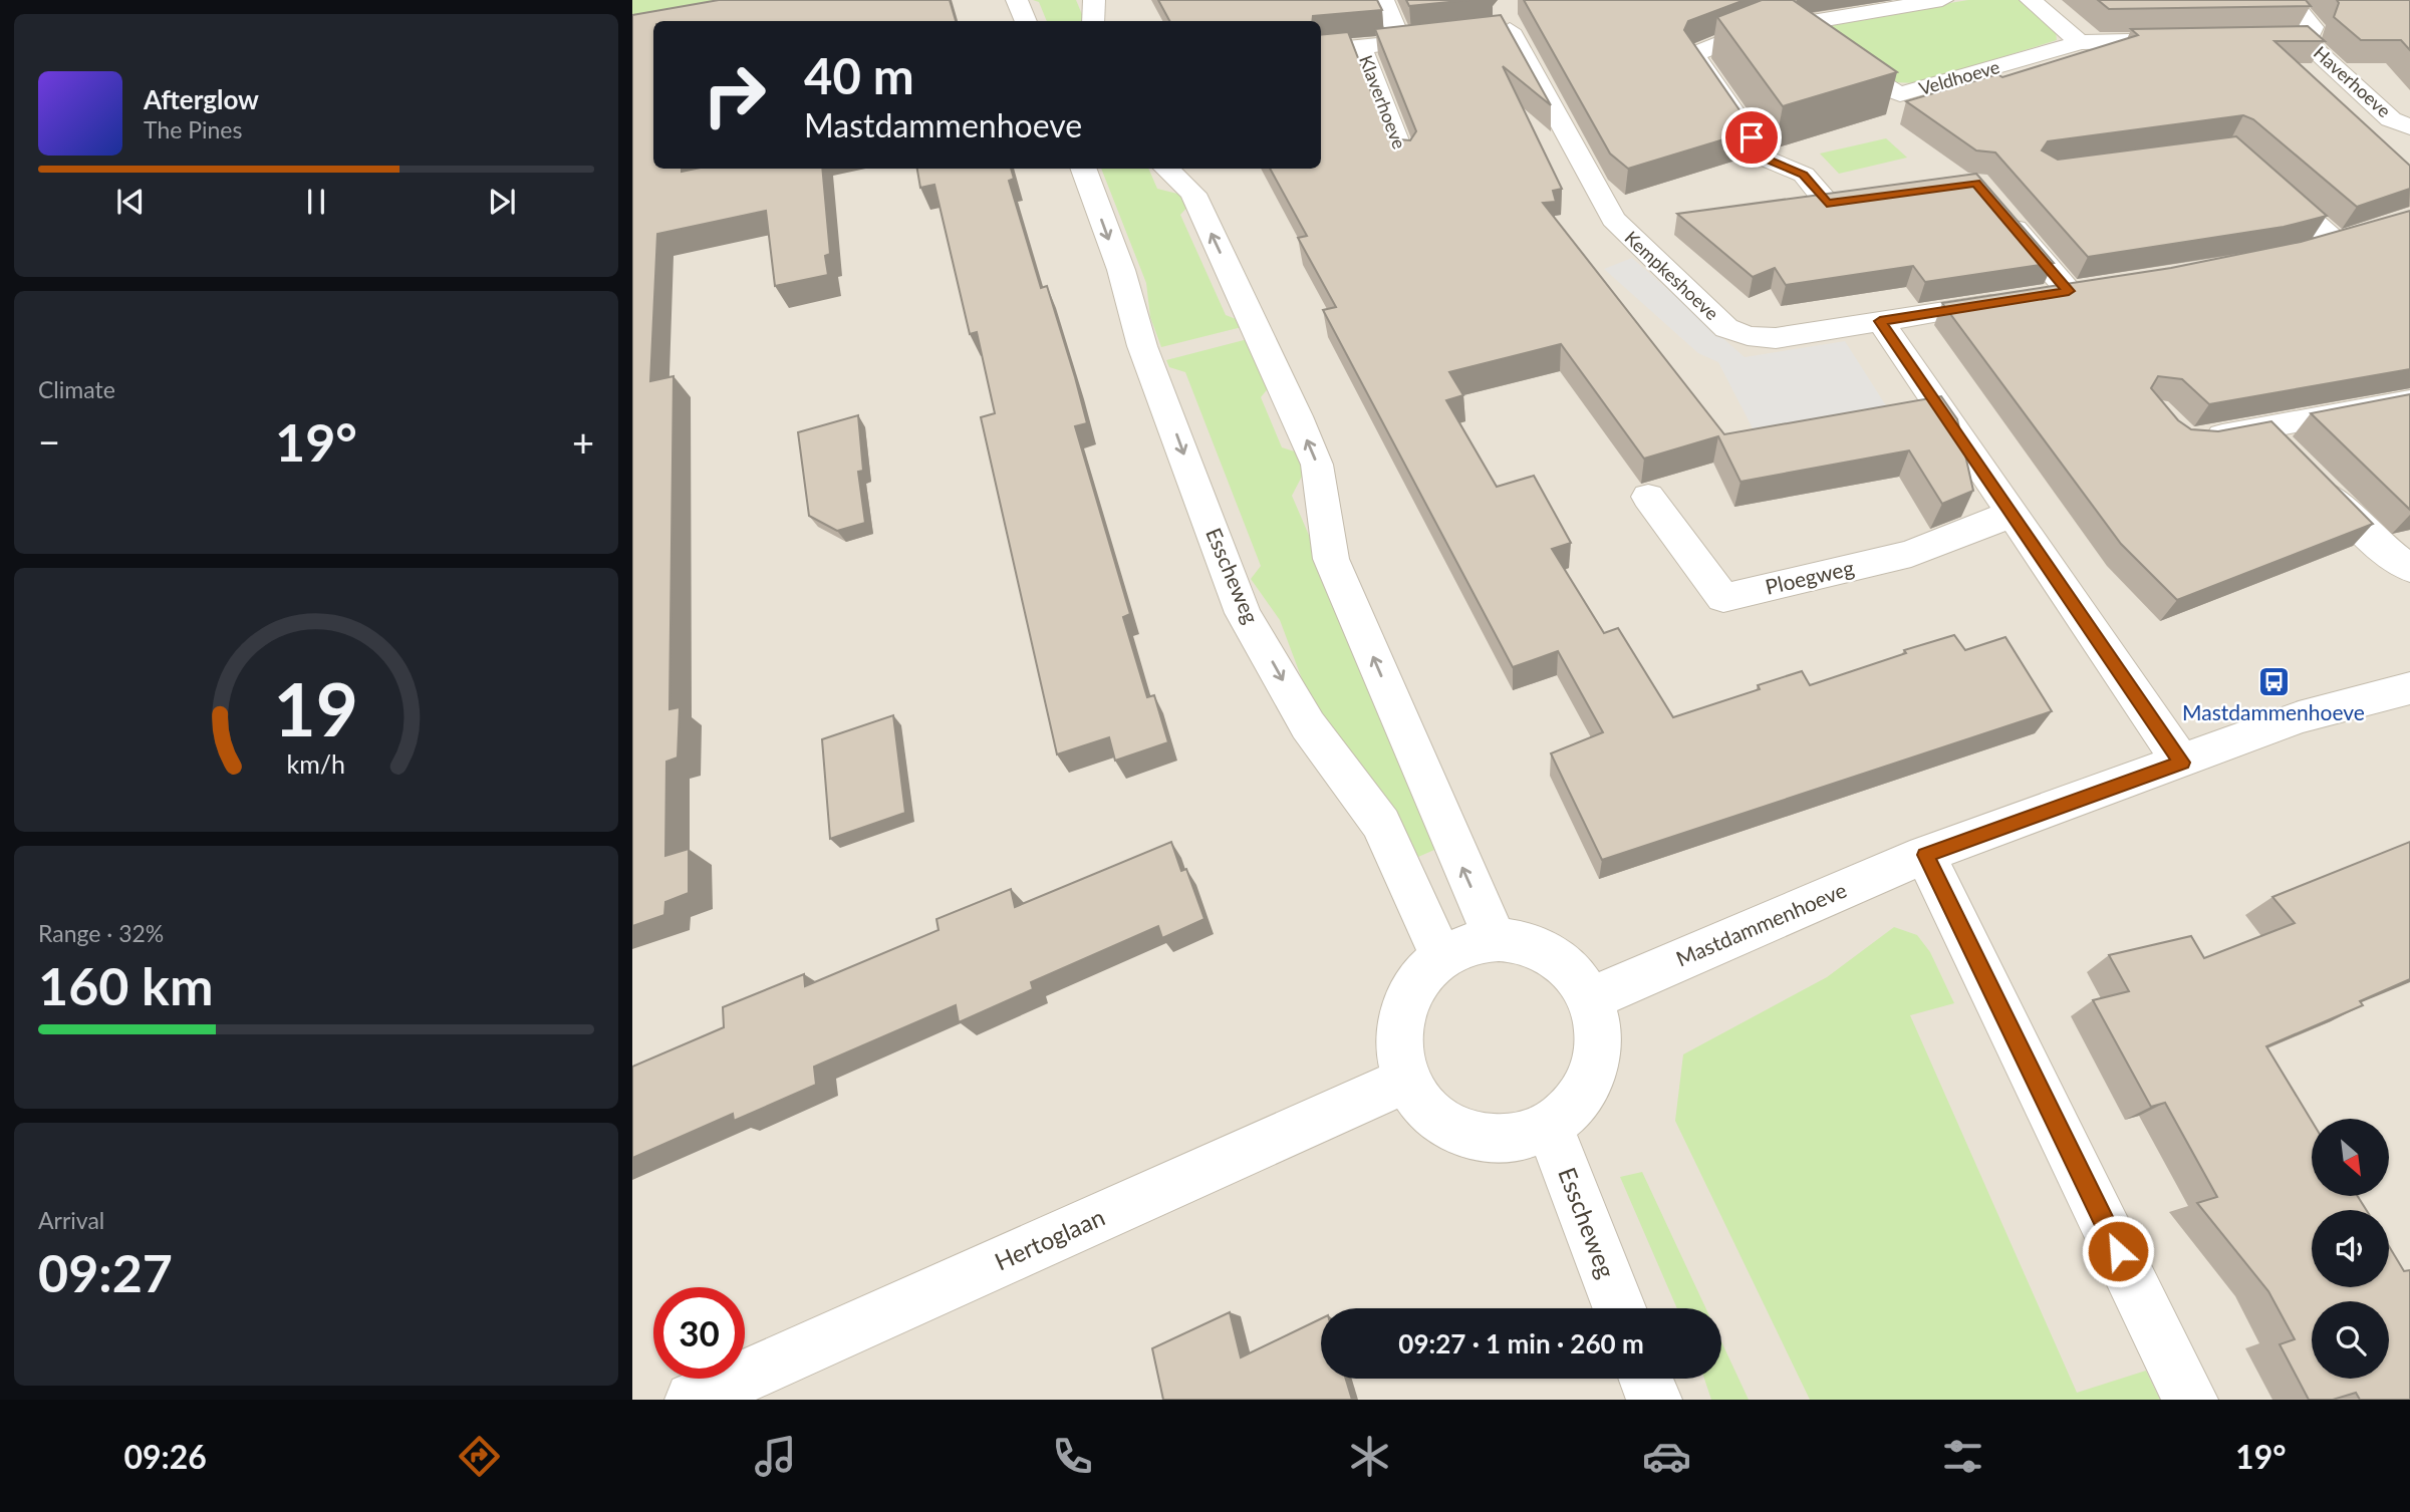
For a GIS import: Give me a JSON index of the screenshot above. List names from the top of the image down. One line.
{"streets":{"street":["Veldhoeve","Haverhoeve","Klaverhoeve","Kempkeshoeve","Esscheweg","Ploegweg","Mastdammenhoeve","Hertoglaan"]},"crossings":[["Esscheweg","Mastdammenhoeve"],["Esscheweg","Hertoglaan"],["Mastdammenhoeve","Hertoglaan"]],"places":{"bus stop":["Mastdammenhoeve"]},"north":"bottom right","page":{"turn":["40 m","Mastdammenhoeve"],"song":["Afterglow","The Pines"],"tile":["Climate",["Range · 32%","160 km"],["Arrival","09:27"]],"heat":["−","19°","+"],"limit":"30","trip":"09:27 · 1 min · 260 m","tabs":["09:26","19°"],"gauge":["19","km/h"]}}
